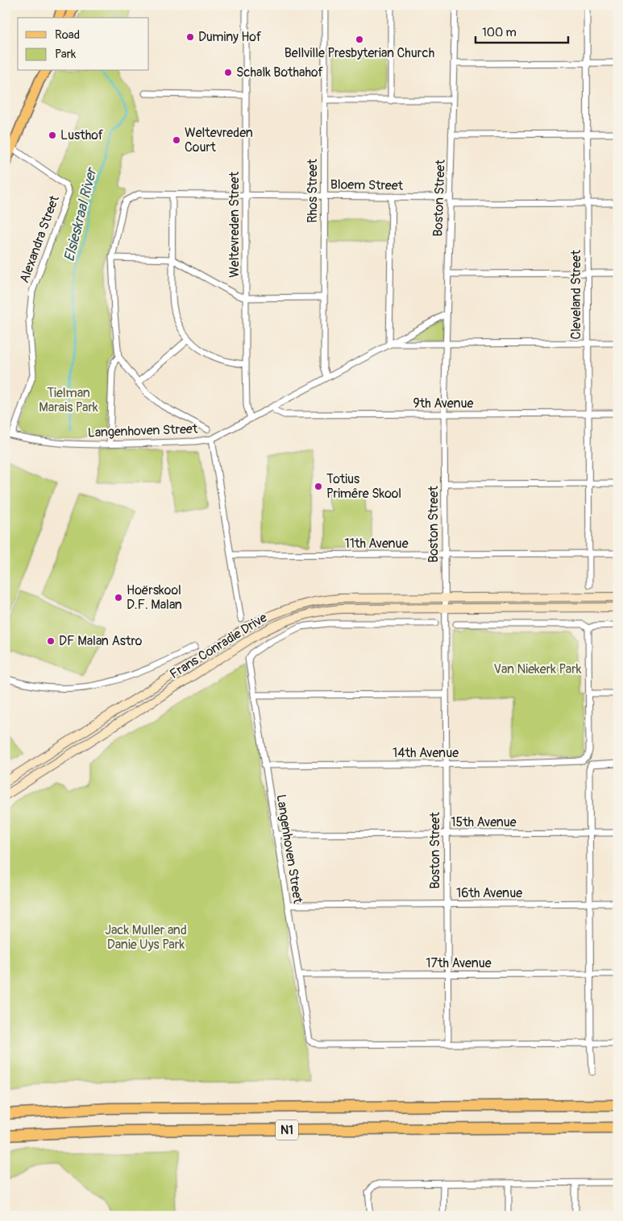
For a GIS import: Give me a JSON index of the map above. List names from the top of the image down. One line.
{"streets":{"highway":["N1"],"main road":["Frans Conradie Drive"],"street":["Bloem Street","Rhos Street","Boston Street","Weltevreden Street","Alexandra Street","Cleveland Street","9th Avenue","Langenhoven Street","11th Avenue","14th Avenue","15th Avenue","16th Avenue","17th Avenue"]},"crossings":[["Bloem Street","Rhos Street"],["Bloem Street","Boston Street"],["Bloem Street","Weltevreden Street"],["Bloem Street","Cleveland Street"],["Boston Street","9th Avenue"],["Boston Street","Langenhoven Street"],["Boston Street","11th Avenue"],["Boston Street","Frans Conradie Drive"],["Boston Street","14th Avenue"],["Boston Street","15th Avenue"],["Boston Street","16th Avenue"],["Boston Street","17th Avenue"],["Alexandra Street","Langenhoven Street"],["Cleveland Street","9th Avenue"],["Cleveland Street","11th Avenue"],["Langenhoven Street","11th Avenue"],["Langenhoven Street","14th Avenue"],["Langenhoven Street","15th Avenue"],["Langenhoven Street","16th Avenue"],["Langenhoven Street","17th Avenue"]],"water":["Elsieskraal River"],"parks":["Tielman Marais Park","Van Niekerk Park","Jack Muller and Danie Uys Park"],"places":["Duminy Hof","Bellville Presbyterian Church","Schalk Bothahof","Lusthof","Weltevreden Court","Totius Primêre Skool","Hoërskool D.F. Malan","DF Malan Astro"],"legend":["Road","Park"],"scale_bar":"100 m"}
